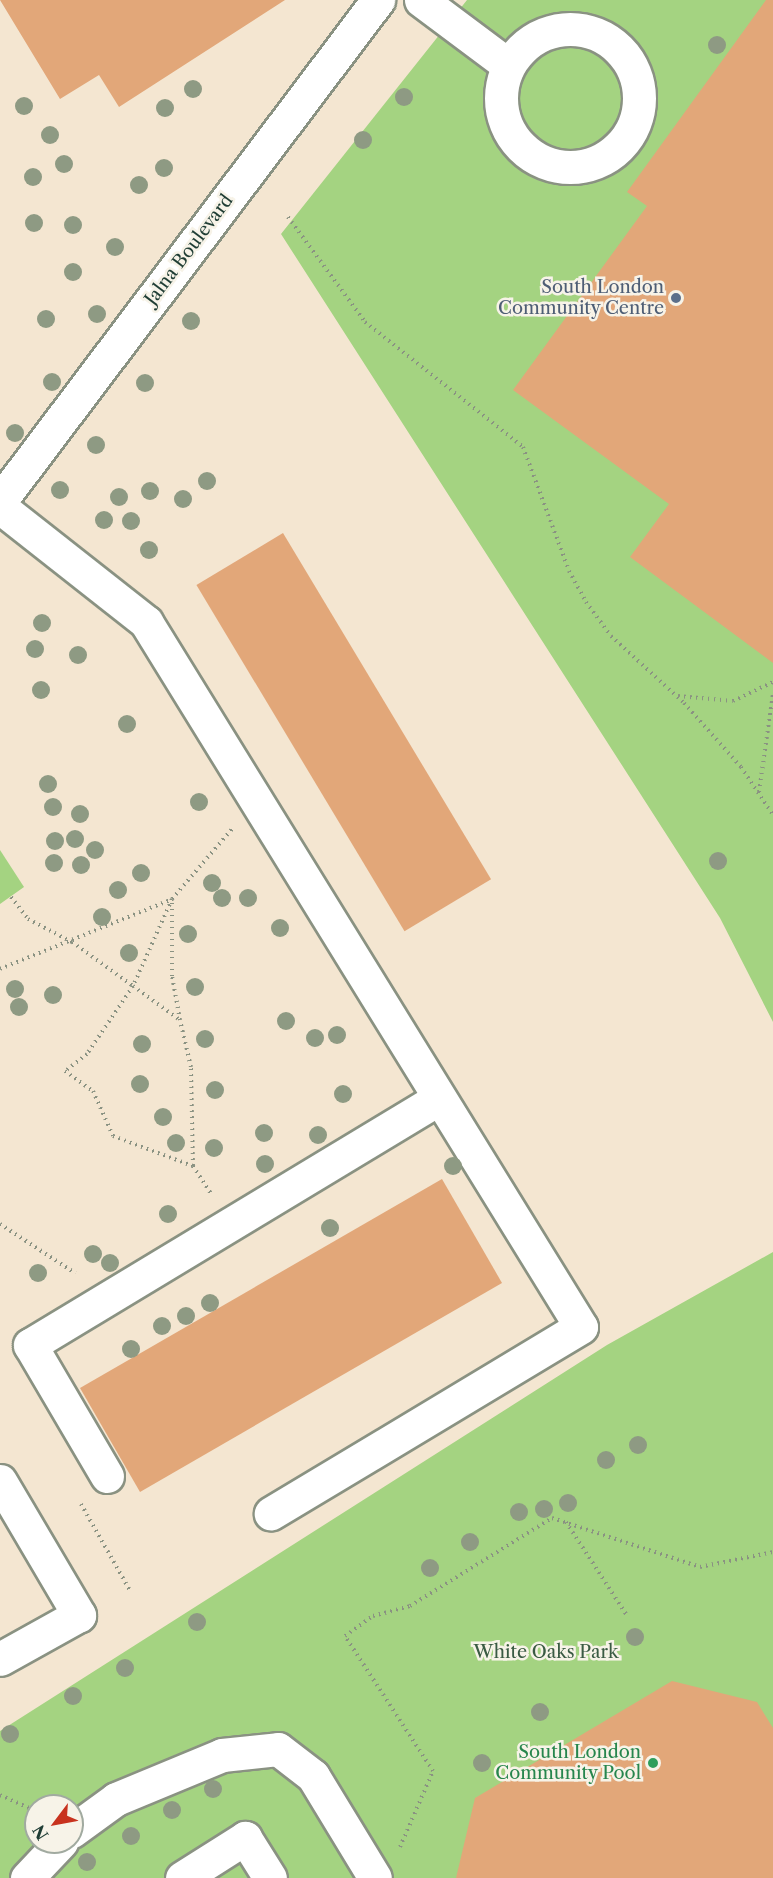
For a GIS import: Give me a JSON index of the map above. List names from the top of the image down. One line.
{"streets":{"street":["Jalna Boulevard"]},"parks":["White Oaks Park"],"places":["South London Community Centre","South London Community Pool"],"north":"bottom left"}
